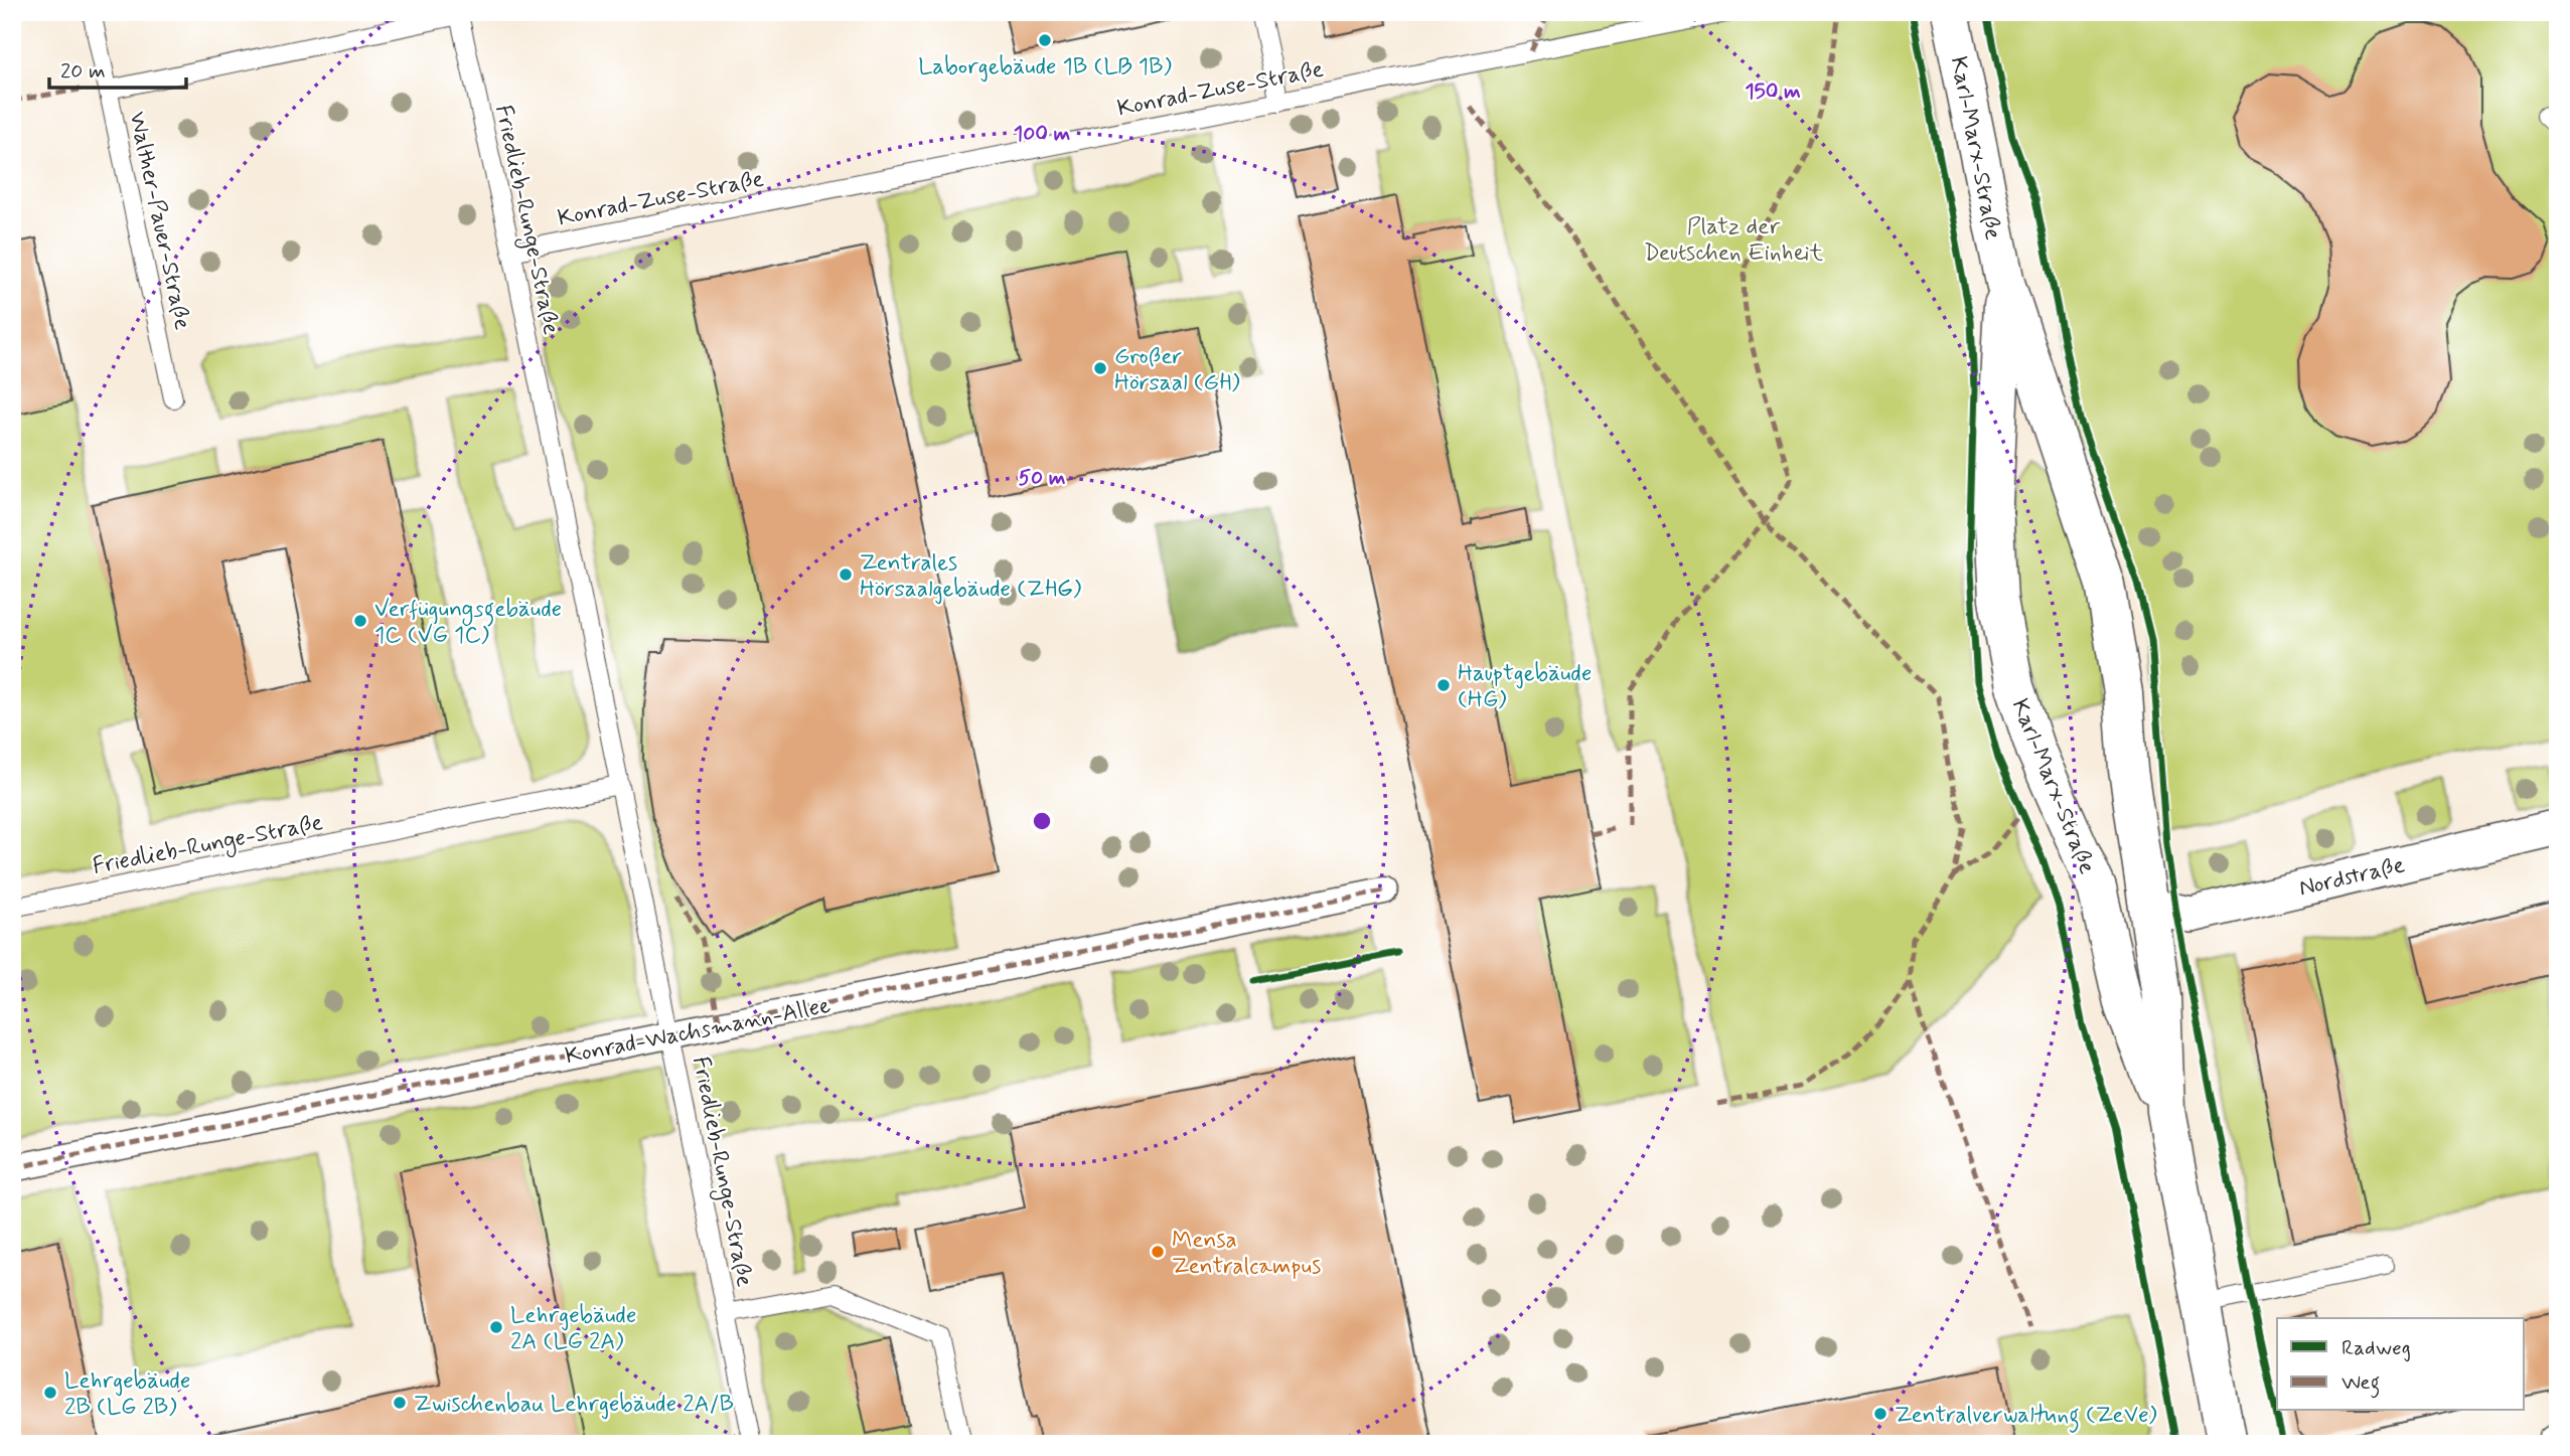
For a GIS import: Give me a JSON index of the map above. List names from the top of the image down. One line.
{"streets":{"street":["Karl-Marx-Straße","Nordstraße","Konrad-Wachsmann-Allee"],"lane":["Konrad-Zuse-Straße","Friedlieb-Runge-Straße","Walther-Pauer-Straße"]},"crossings":[["Konrad-Zuse-Straße","Friedlieb-Runge-Straße"],["Karl-Marx-Straße","Nordstraße"],["Friedlieb-Runge-Straße","Walther-Pauer-Straße"],["Friedlieb-Runge-Straße","Konrad-Wachsmann-Allee"]],"parks":["Platz der Deutschen Einheit"],"places":["Laborgebäude 1B (LB 1B)","Großer Hörsaal (GH)","Zentrales Hörsaalgebäude (ZHG)","Verfügungsgebäude 1C (VG 1C)","Hauptgebäude (HG)","Mensa Zentralcampus","Lehrgebäude 2A (LG 2A)","Lehrgebäude 2B (LG 2B)","Zwischenbau Lehrgebäude 2A/B","Zentralverwaltung (ZeVe)"],"legend":["Radweg","Weg"],"scale_bar":"20 m","rings":["150 m","100 m","50 m"]}
